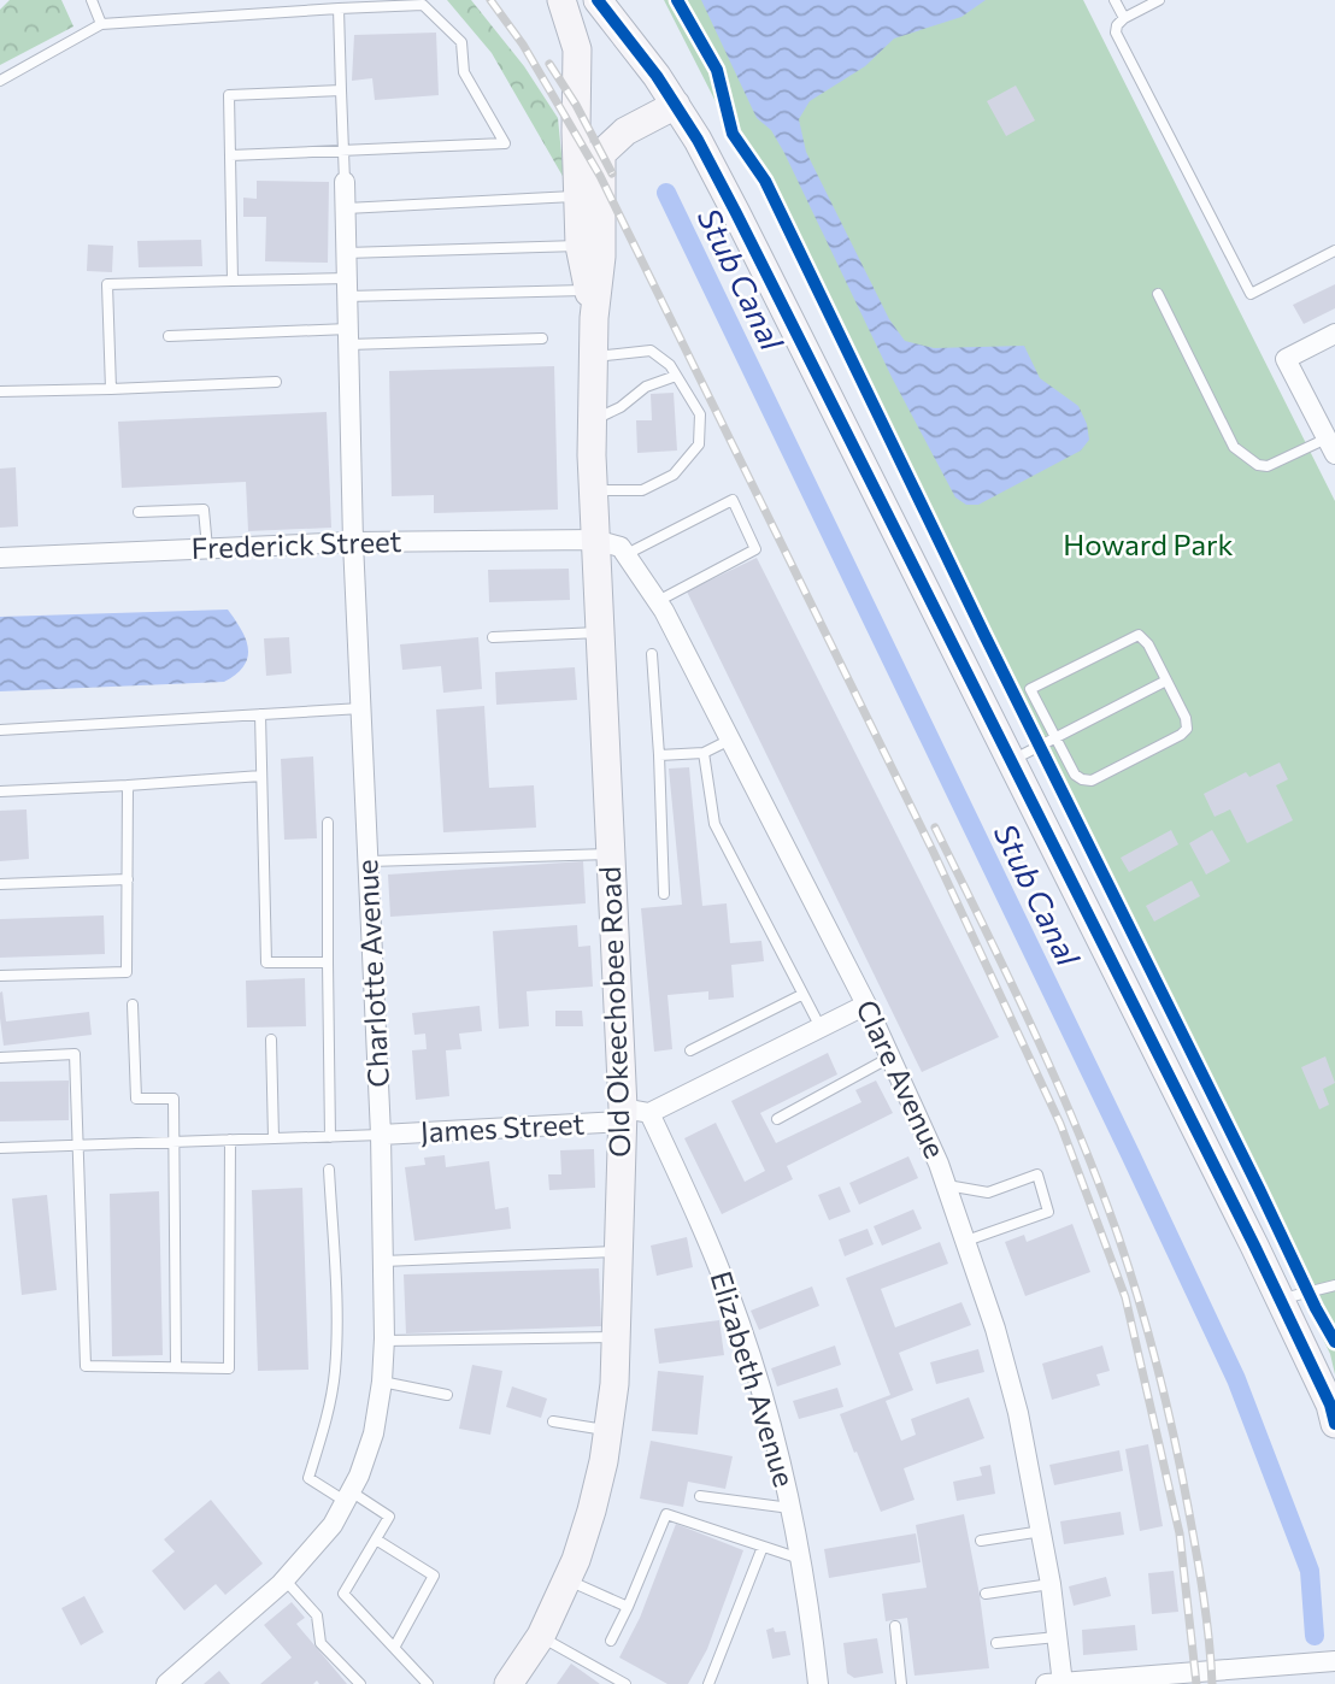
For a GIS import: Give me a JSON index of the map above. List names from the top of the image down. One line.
{"streets":{"street":["Frederick Street","Charlotte Avenue","Old Okeechobee Road","Clare Avenue","James Street","Elizabeth Avenue"]},"crossings":[["Frederick Street","Charlotte Avenue"],["Frederick Street","Old Okeechobee Road"],["Charlotte Avenue","James Street"],["Old Okeechobee Road","James Street"],["Old Okeechobee Road","Elizabeth Avenue"],["James Street","Elizabeth Avenue"]],"water":["Stub Canal"],"parks":["Howard Park"]}
